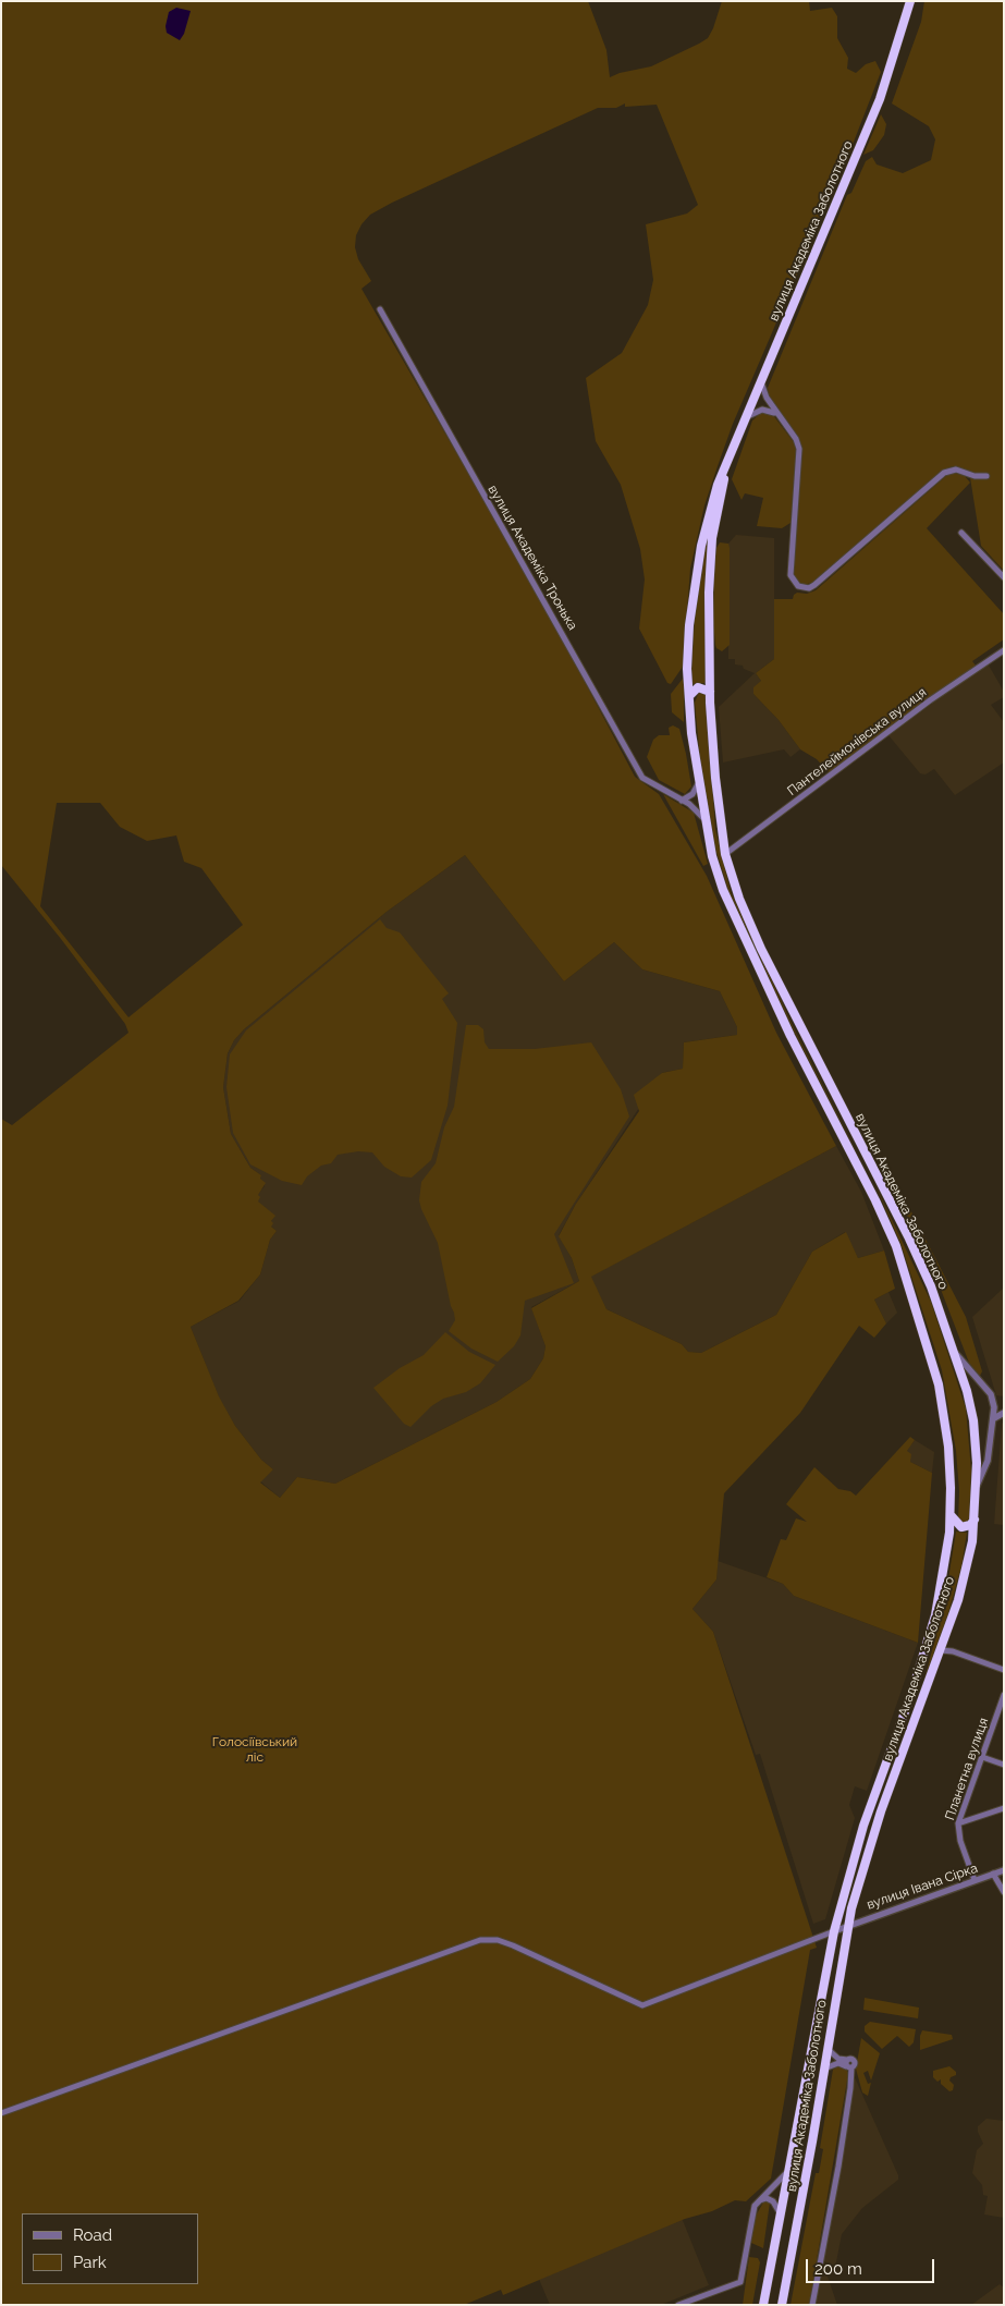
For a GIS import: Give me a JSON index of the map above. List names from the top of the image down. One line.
{"streets":{"highway":["вулиця Академіка Заболотного"],"street":["вулиця Академіка Тронька","Пантелеймонівська вулиця","Планетна вулиця","вулиця Івана Сірка"]},"crossings":[["вулиця Академіка Заболотного","вулиця Академіка Тронька"],["вулиця Академіка Заболотного","Пантелеймонівська вулиця"],["вулиця Академіка Заболотного","вулиця Івана Сірка"],["Планетна вулиця","вулиця Івана Сірка"]],"parks":["Голосіївський ліс"],"legend":["Road","Park"],"scale_bar":"200 m"}
